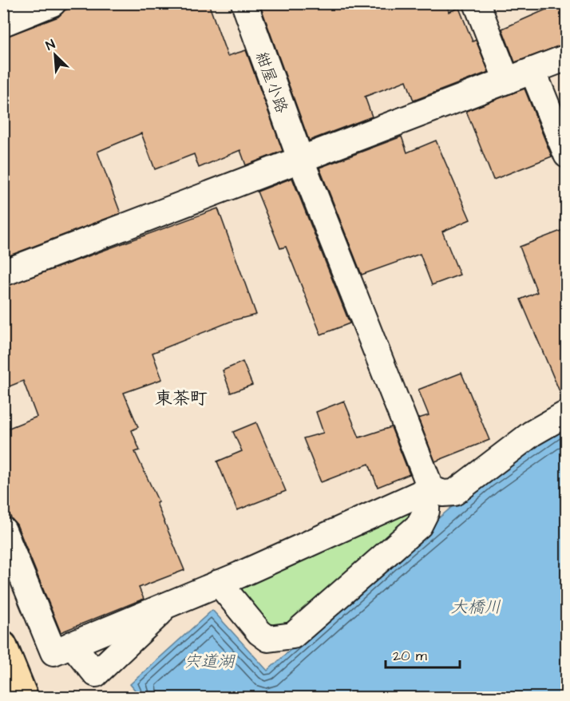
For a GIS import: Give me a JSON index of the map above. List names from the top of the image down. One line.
{"streets":{"street":["紺屋小路"]},"districts":["東茶町"],"water":["大橋川","宍道湖"],"scale_bar":"20 m","north":"top left"}
